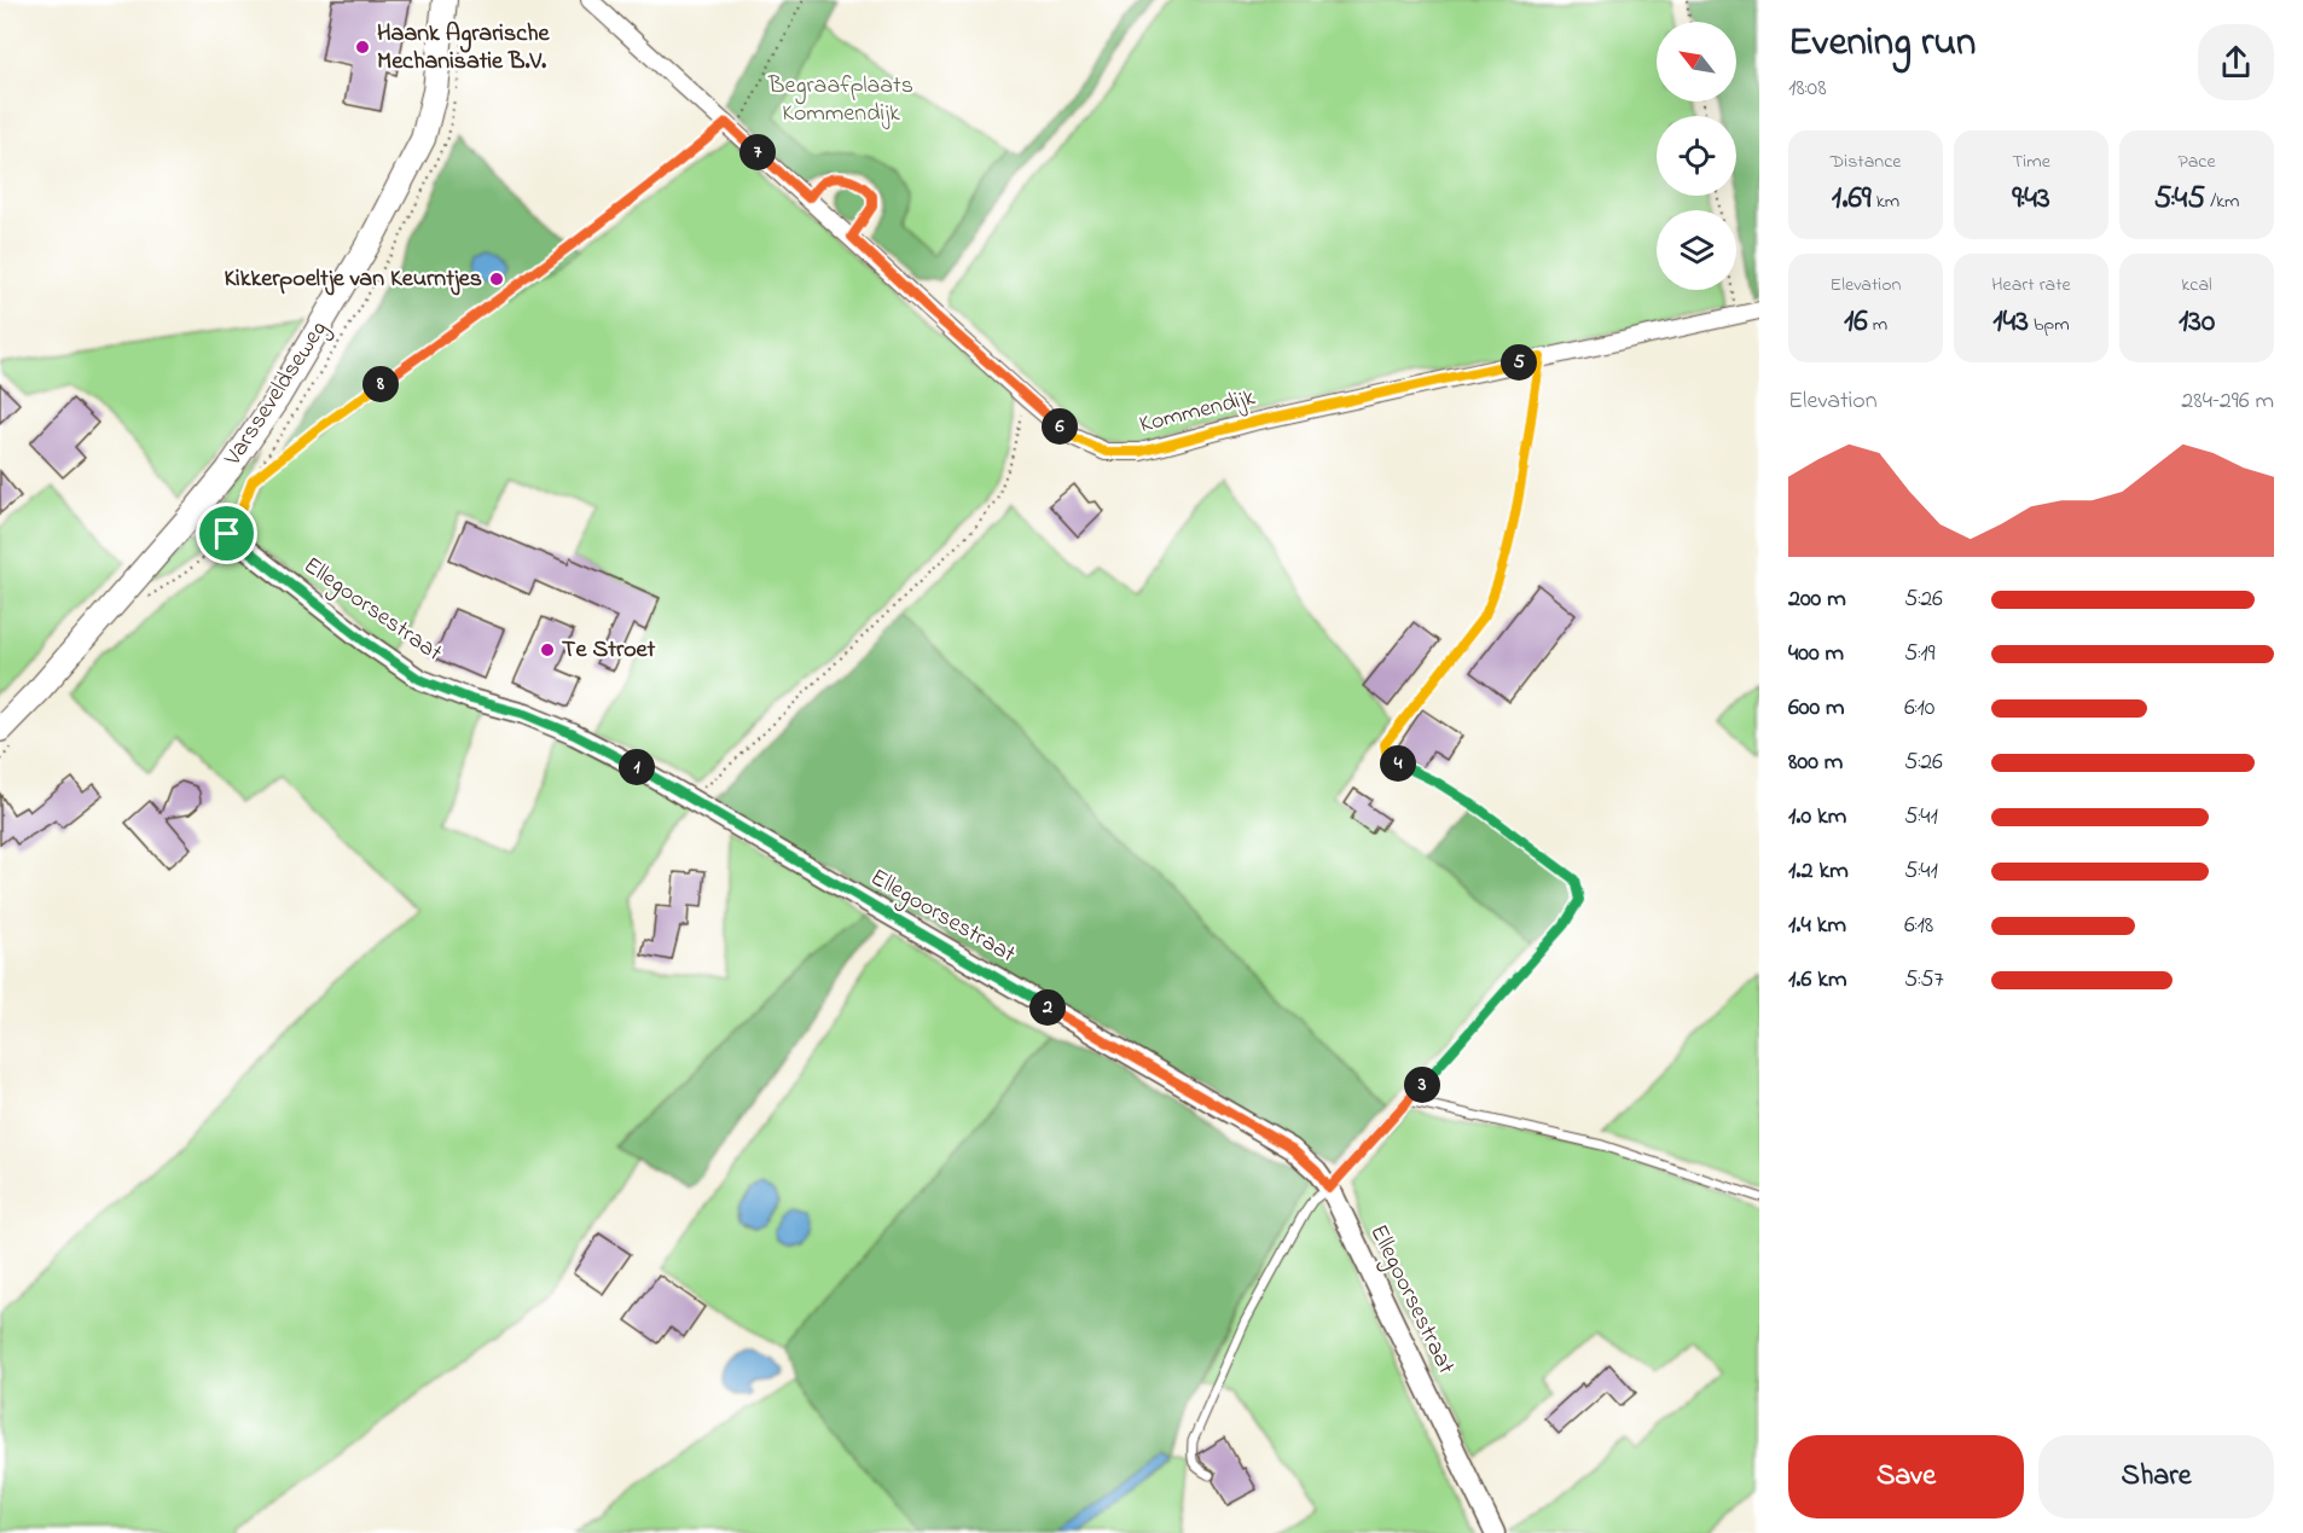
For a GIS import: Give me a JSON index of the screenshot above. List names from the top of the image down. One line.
{"streets":{"main road":["Varsseveldseweg"],"street":["Kommendijk","Ellegoorsestraat"]},"crossings":[["Varsseveldseweg","Ellegoorsestraat"]],"parks":["Begraafplaats Kommendijk"],"places":["Haank Agrarische Mechanisatie B.V.","Kikkerpoeltje van Keurntjes","Te Stroet"],"north":"top left","page":{"heading":["Evening run","18:08"],"stats":[["Distance","1.69 km"],["Time","9:43"],["Pace","5:45 /km"],["Elevation","16 m"],["Heart rate","143 bpm"],["kcal","130"]],"pins":["7","5","8","6","4","1","2","3"],"chart":["Elevation","284–296 m"],"list":[{"name":"200 m","note":"5:26"},{"name":"400 m","note":"5:19"},{"name":"600 m","note":"6:10"},{"name":"800 m","note":"5:26"},{"name":"1.0 km","note":"5:41"},{"name":"1.2 km","note":"5:41"},{"name":"1.4 km","note":"6:18"},{"name":"1.6 km","note":"5:57"}],"buttons":["Save","Share"]}}
